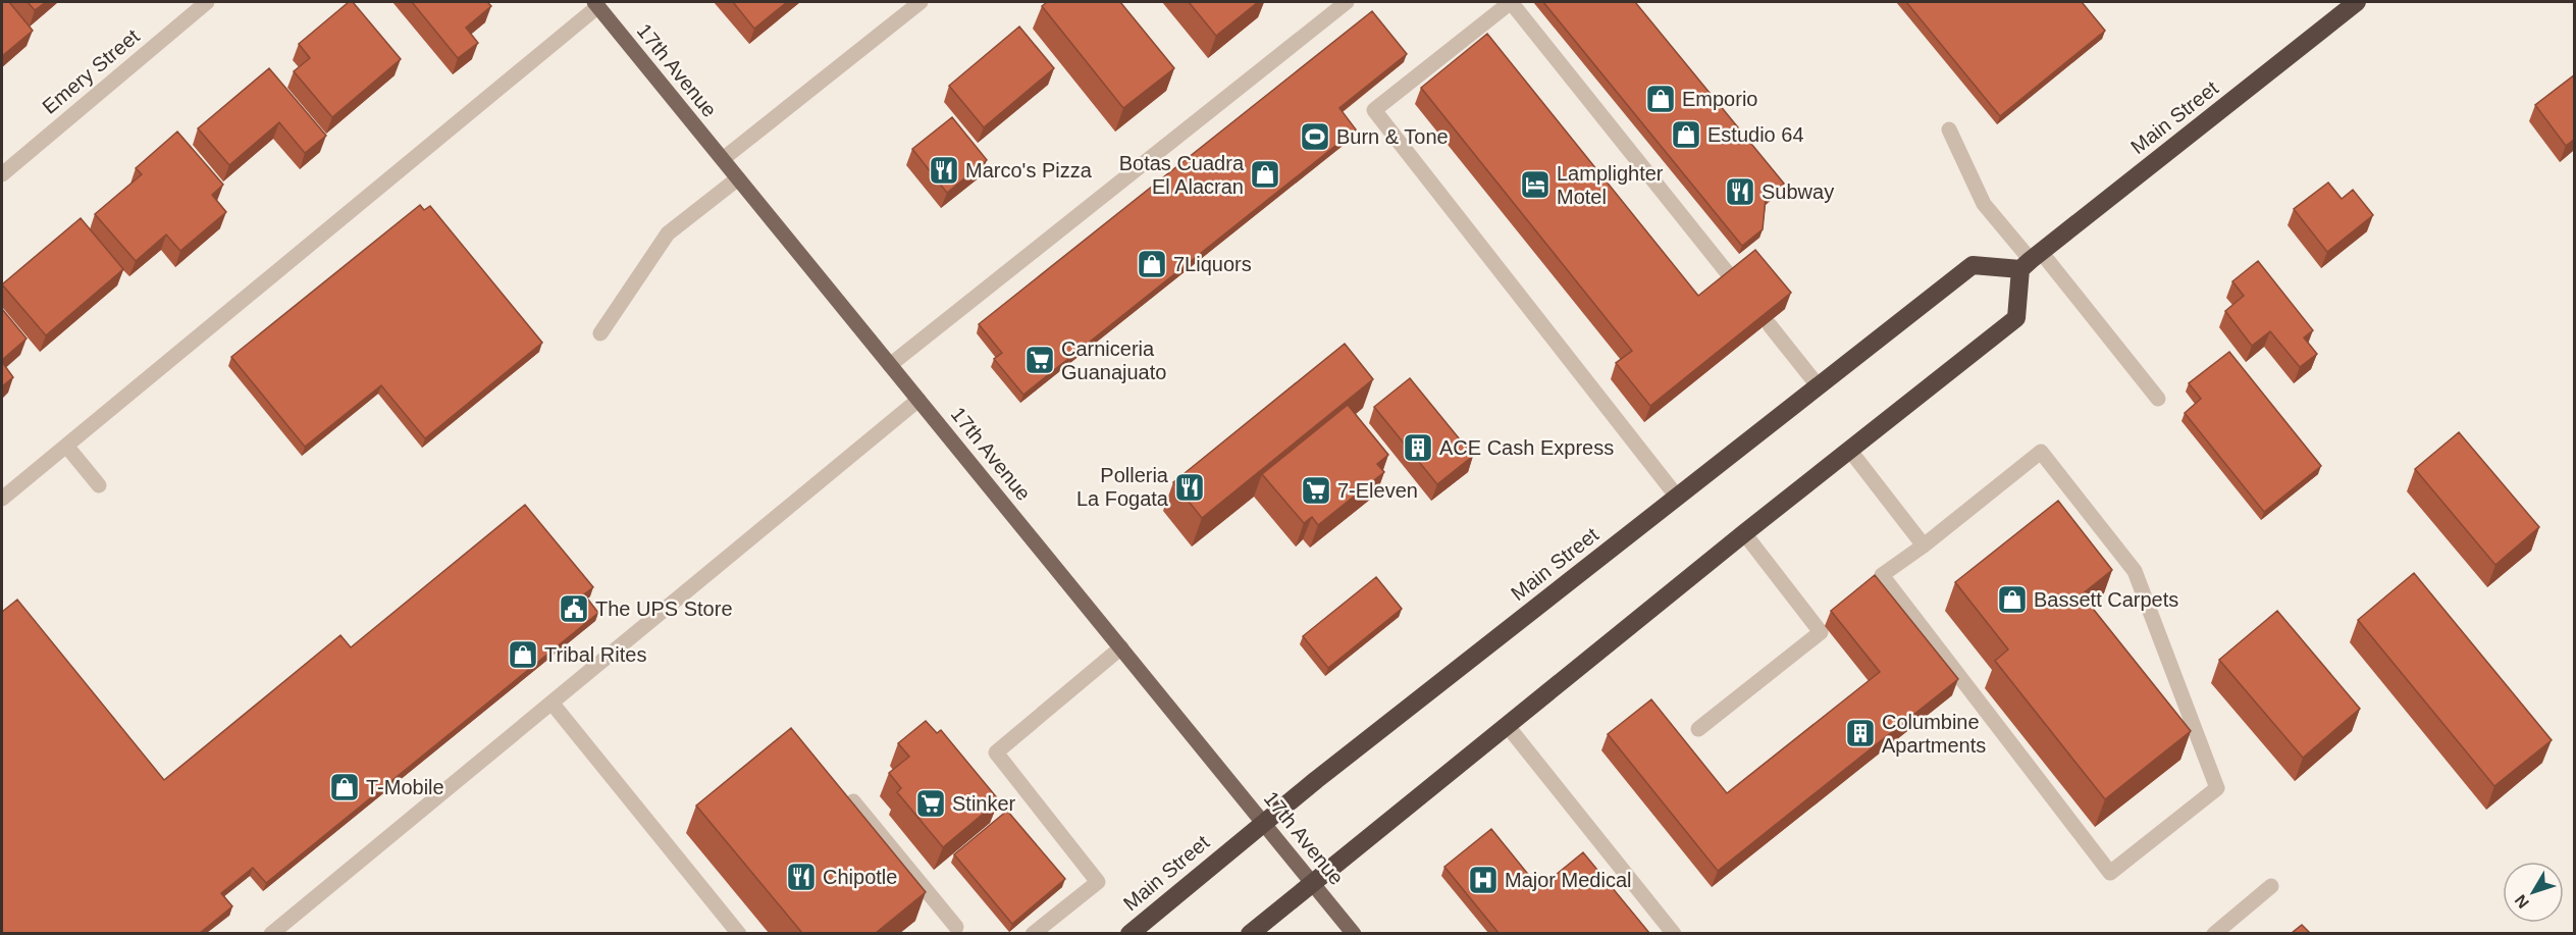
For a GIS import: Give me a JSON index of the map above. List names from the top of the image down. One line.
{"streets":{"highway":["Main Street"],"main road":["17th Avenue"],"street":["Emery Street"]},"crossings":[["17th Avenue","Main Street"]],"places":{"shop":["Emporio","Estudio 64","Botas Cuadra El Alacran","7Liquors","Bassett Carpets","Tribal Rites","T-Mobile"],"sports":["Burn & Tone"],"restaurant":["Marco's Pizza","Subway","Polleria La Fogata","Chipotle"],"hotel":["Lamplighter Motel"],"supermarket":["Carniceria Guanajuato","7-Eleven","Stinker"],"building":["ACE Cash Express","Columbine Apartments"],"public building":["The UPS Store"],"hospital":["Major Medical"]},"north":"bottom left"}
